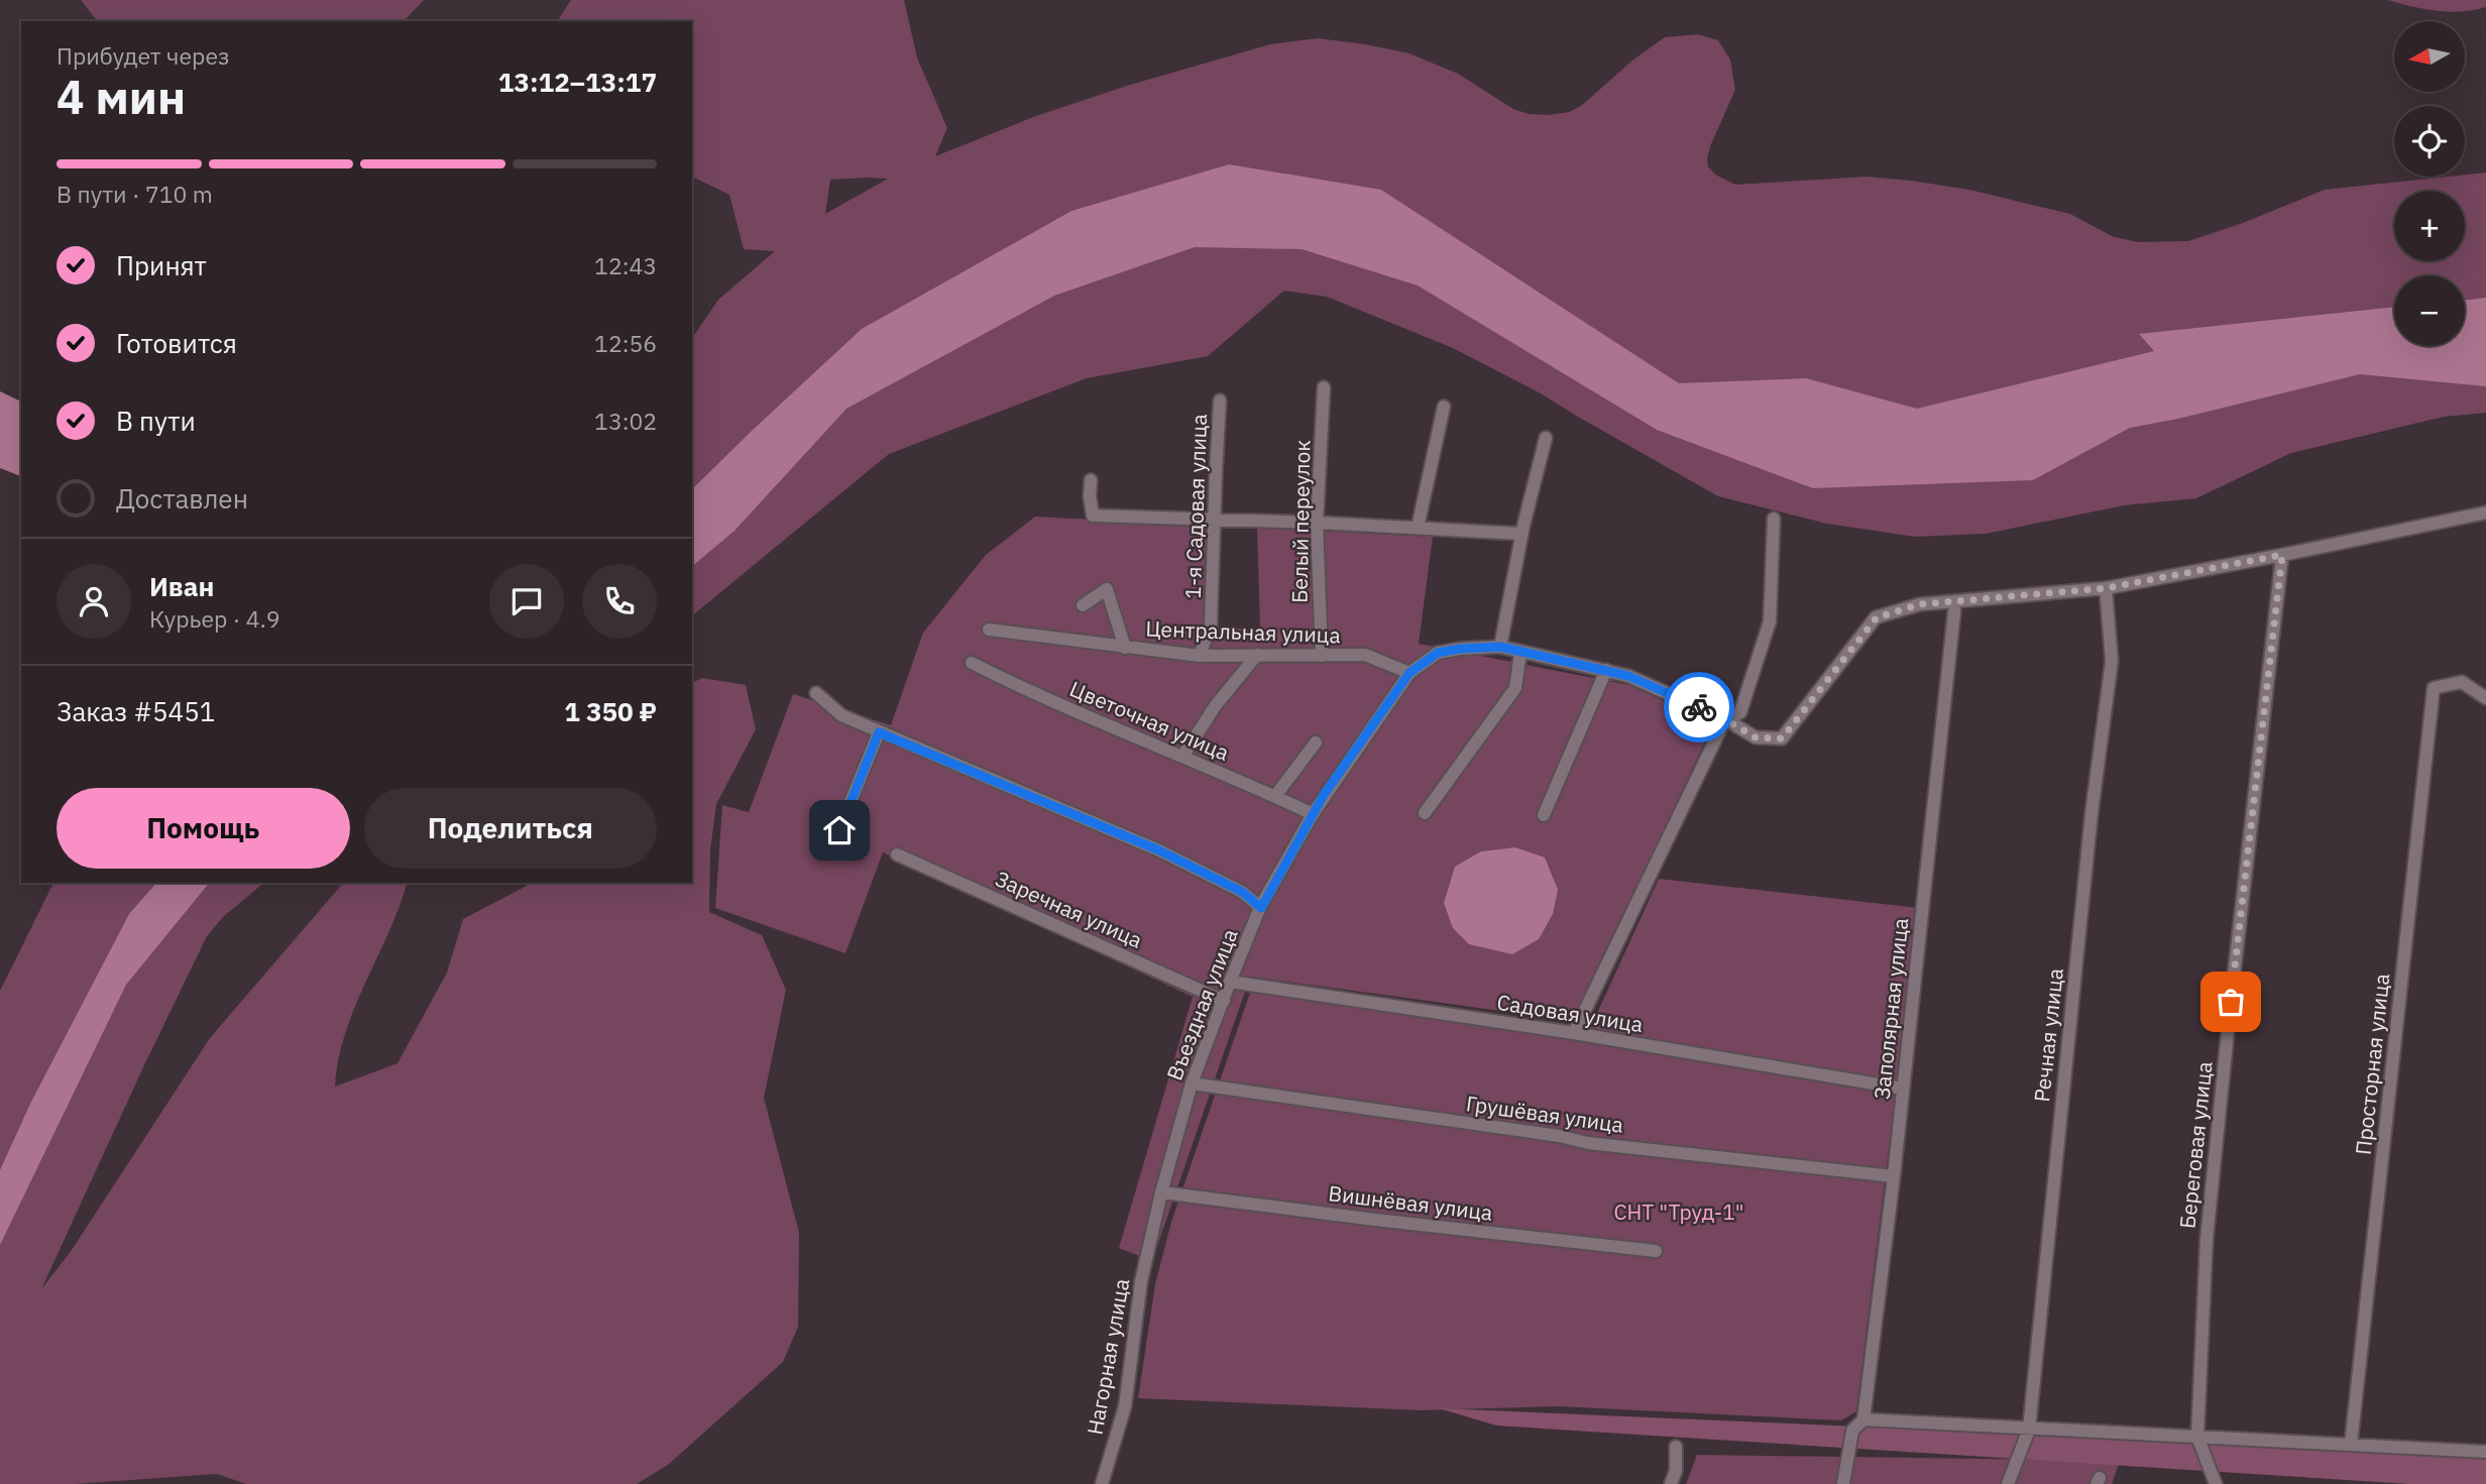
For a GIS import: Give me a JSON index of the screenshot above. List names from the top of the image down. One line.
{"streets":{"street":["1-я Садовая улица","Белый переулок","Центральная улица","Цветочная улица","Заречная улица","Въездная улица","Заполярная улица","Садовая улица","Речная улица","Просторная улица","Грушёвая улица","Береговая улица","Вишнёвая улица","Нагорная улица"]},"crossings":[["1-я Садовая улица","Центральная улица"],["Белый переулок","Центральная улица"],["Центральная улица","Въездная улица"],["Цветочная улица","Въездная улица"],["Заречная улица","Въездная улица"],["Въездная улица","Заполярная улица"],["Въездная улица","Садовая улица"],["Въездная улица","Грушёвая улица"],["Въездная улица","Вишнёвая улица"],["Въездная улица","Нагорная улица"],["Заполярная улица","Садовая улица"],["Заполярная улица","Грушёвая улица"]],"parks":["СНТ \"Труд-1\""],"north":"left","page":{"map_buttons":["+","−"],"heading":["4 мин","Прибудет через","13:12–13:17"],"panel":["Иван","Курьер · 4.9","Заказ #5451","1 350 ₽"],"bar":"В пути · 710 m","list":[["Принят","12:43"],["Готовится","12:56"],["В пути","13:02"],"Доставлен"],"buttons":["Помощь","Поделиться"]}}
